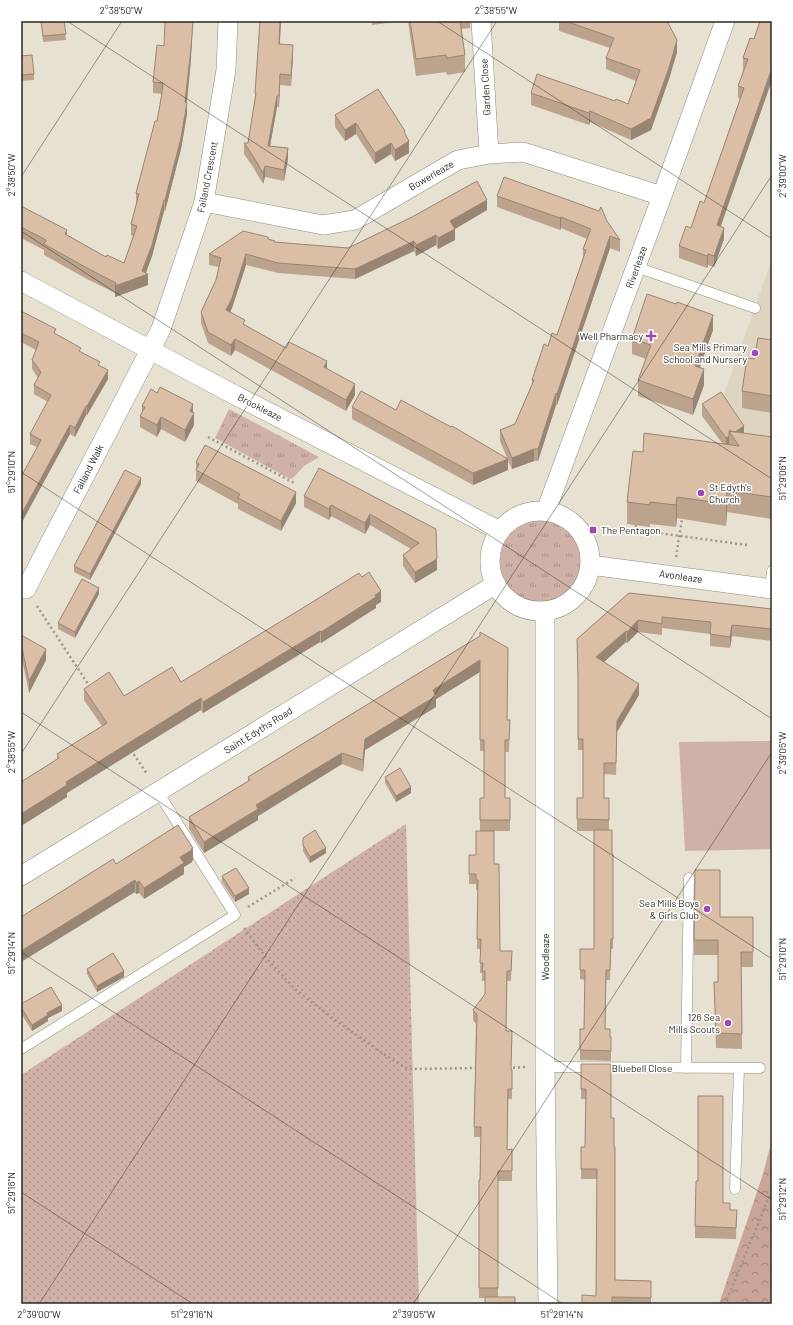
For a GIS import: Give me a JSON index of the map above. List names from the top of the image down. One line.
{"streets":{"street":["Garden Close","Bowerleaze","Failand Crescent","Riverleaze","Brookleaze","Failand Walk","Avonleaze","Saint Edyths Road","Woodleaze"],"lane":["Bluebell Close"]},"crossings":[["Garden Close","Bowerleaze"],["Bowerleaze","Failand Crescent"],["Bowerleaze","Riverleaze"],["Failand Crescent","Brookleaze"],["Failand Crescent","Failand Walk"],["Riverleaze","Brookleaze"],["Riverleaze","Avonleaze"],["Riverleaze","Saint Edyths Road"],["Riverleaze","Woodleaze"],["Brookleaze","Failand Walk"],["Brookleaze","Avonleaze"],["Brookleaze","Saint Edyths Road"],["Brookleaze","Woodleaze"],["Avonleaze","Saint Edyths Road"],["Avonleaze","Woodleaze"],["Saint Edyths Road","Woodleaze"],["Woodleaze","Bluebell Close"]],"places":{"health":["Well Pharmacy"],"other":["Sea Mills Primary School and Nursery","St Edyth's Church","Sea Mills Boys & Girls Club","126 Sea Mills Scouts"],"transit":["The Pentagon"]},"coordinates":["2°38'50\"W","2°38'55\"W","2°39'00\"W","51°29'10\"N","51°29'06\"N","2°39'05\"W","51°29'14\"N","51°29'16\"N","51°29'12\"N"]}
